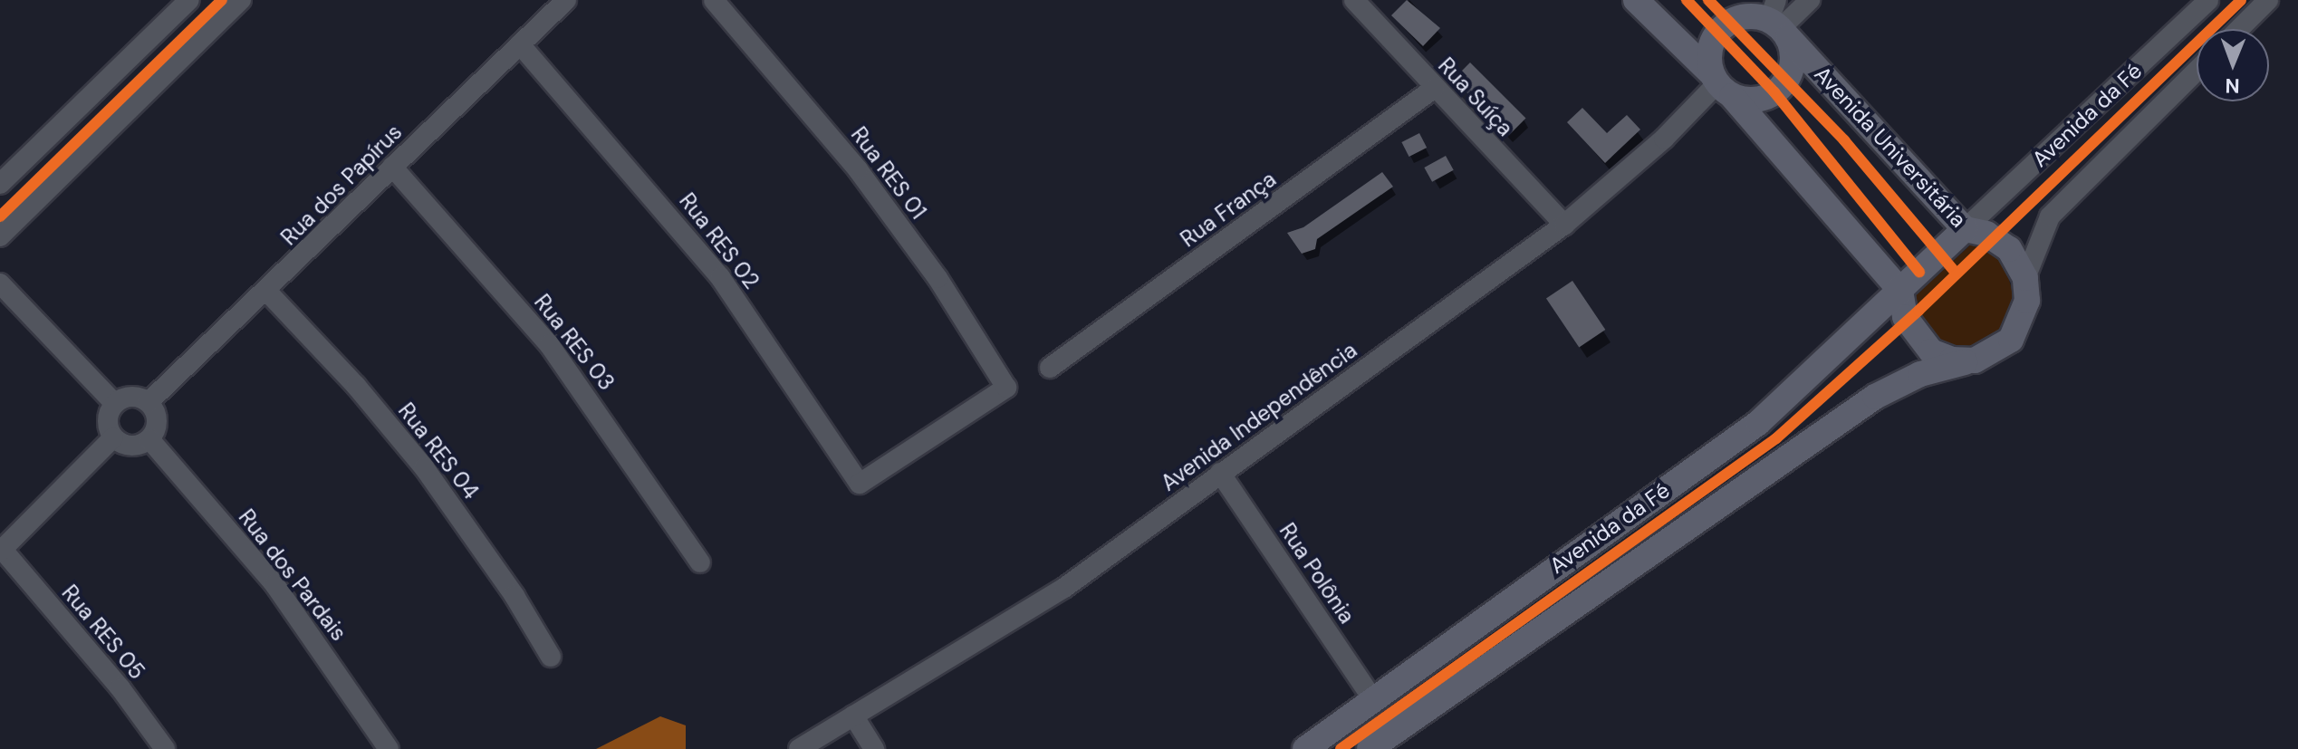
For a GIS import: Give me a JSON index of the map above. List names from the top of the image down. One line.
{"streets":{"main road":["Avenida da Fé","Avenida Universitária"],"street":["Rua Suíça","Rua RES 01","Rua dos Papírus","Rua França","Rua RES 02","Rua RES 03","Avenida Independência","Rua RES 04","Rua Polônia","Rua dos Pardais","Rua RES 05"]},"crossings":[["Rua Suíça","Rua França"],["Rua Suíça","Avenida Independência"],["Avenida da Fé","Avenida Universitária"],["Avenida da Fé","Rua Polônia"],["Avenida Universitária","Avenida Independência"],["Rua RES 01","Rua RES 02"],["Rua dos Papírus","Rua RES 02"],["Rua dos Papírus","Rua RES 03"],["Rua dos Papírus","Rua RES 04"],["Rua dos Papírus","Rua dos Pardais"],["Avenida Independência","Rua Polônia"]],"north":"bottom"}
